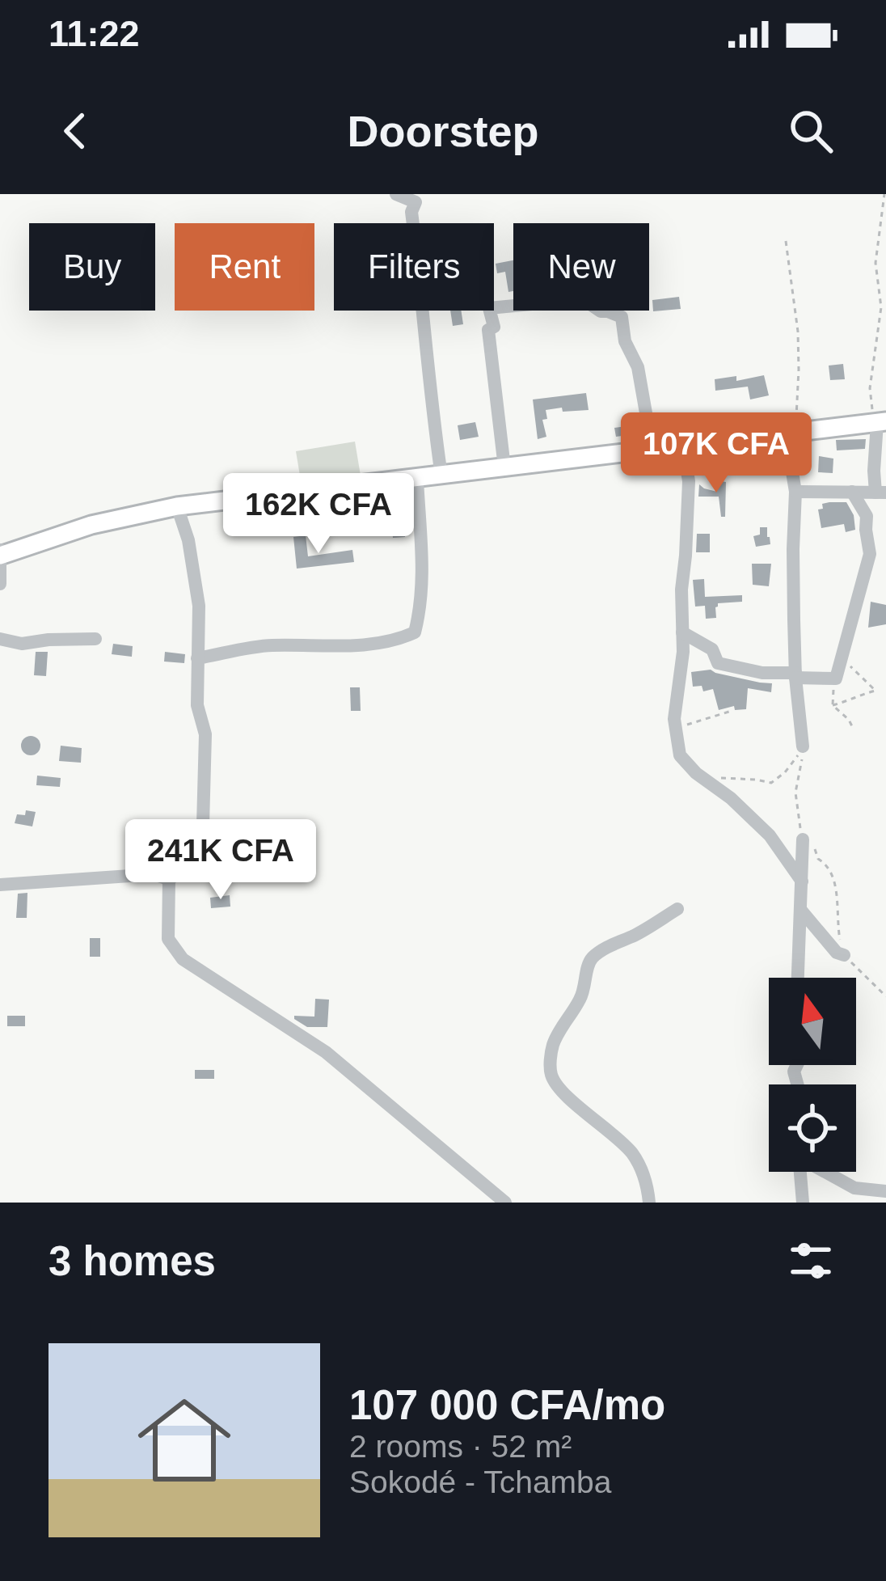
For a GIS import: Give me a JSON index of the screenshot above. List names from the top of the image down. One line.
{"north":"top","page":{"status":"11:22","header":"Doorstep","chip":["Buy","Rent","Filters","New"],"price":["107K CFA","162K CFA","241K CFA"],"heading":"3 homes","list":[{"name":"107 000 CFA/mo","note":"2 rooms · 52 m² · Sokodé - Tchamba"}]}}
